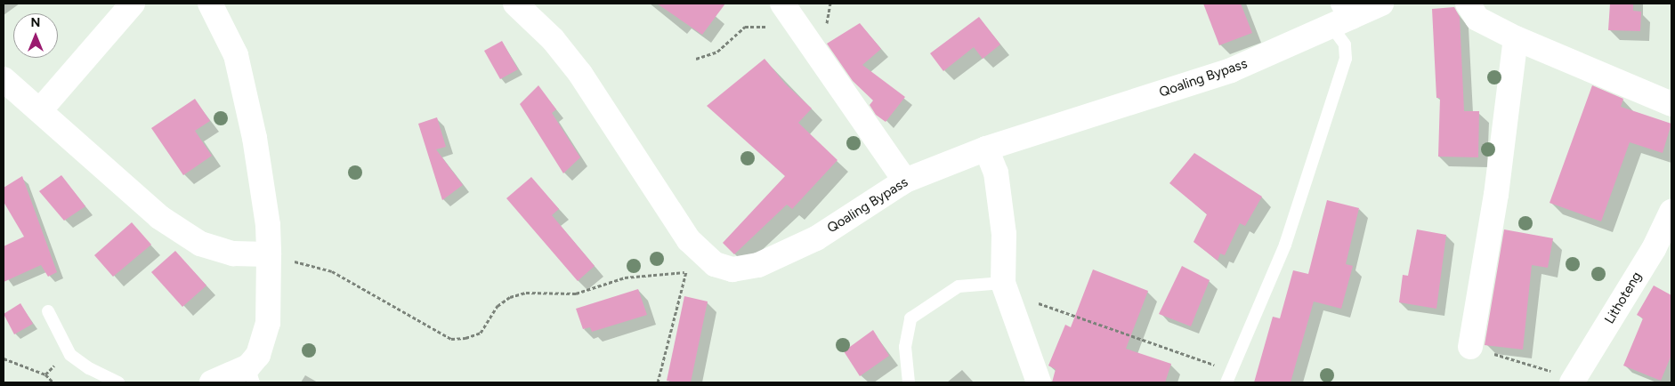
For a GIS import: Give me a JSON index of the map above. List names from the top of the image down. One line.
{"streets":{"street":["Qoaling Bypass","Lithoteng"]},"north":"top"}
